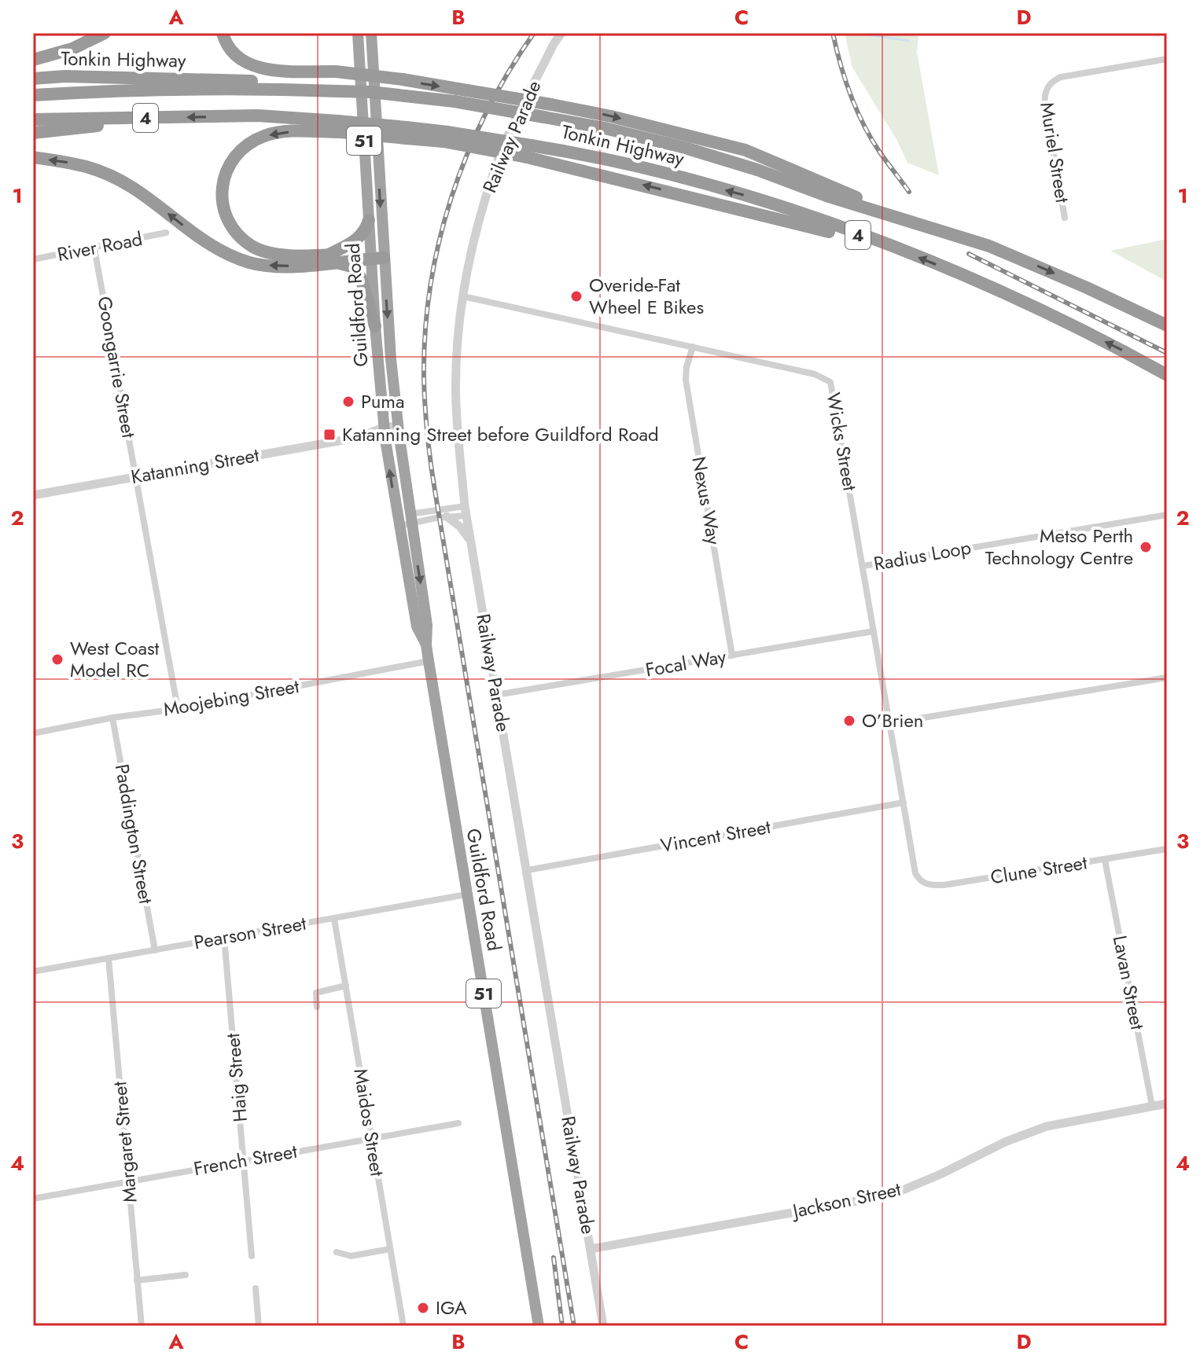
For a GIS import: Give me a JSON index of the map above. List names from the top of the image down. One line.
{"streets":{"highway":["Tonkin Highway","4","51","Guildford Road"],"street":["Railway Parade","Muriel Street","River Road","Goongarrie Street","Wicks Street","Katanning Street","Nexus Way","Radius Loop","Focal Way","Moojebing Street","Paddington Street","Vincent Street","Clune Street","Pearson Street","Lavan Street","Haig Street","Maidos Street","Margaret Street","French Street","Jackson Street"]},"crossings":[["Railway Parade","Wicks Street"],["Railway Parade","Focal Way"],["Railway Parade","Vincent Street"],["Railway Parade","Jackson Street"],["River Road","Goongarrie Street"],["Guildford Road","Katanning Street"],["Guildford Road","Moojebing Street"],["Guildford Road","Pearson Street"],["Goongarrie Street","Katanning Street"],["Goongarrie Street","Moojebing Street"],["Wicks Street","Nexus Way"],["Wicks Street","Radius Loop"],["Wicks Street","Focal Way"],["Wicks Street","Vincent Street"],["Wicks Street","Clune Street"],["Nexus Way","Focal Way"],["Moojebing Street","Paddington Street"],["Paddington Street","Pearson Street"],["Clune Street","Lavan Street"],["Pearson Street","Haig Street"],["Pearson Street","Maidos Street"],["Pearson Street","Margaret Street"],["Lavan Street","Jackson Street"],["Haig Street","French Street"],["Maidos Street","French Street"],["Margaret Street","French Street"]],"places":{"other":["Overide-Fat Wheel E Bikes","Puma","Metso Perth Technology Centre","West Coast Model RC","O’Brien","IGA"],"transit":["Katanning Street before Guildford Road"]},"grid":{"columns":["A","B","C","D"],"rows":["1","2","3","4"]}}
